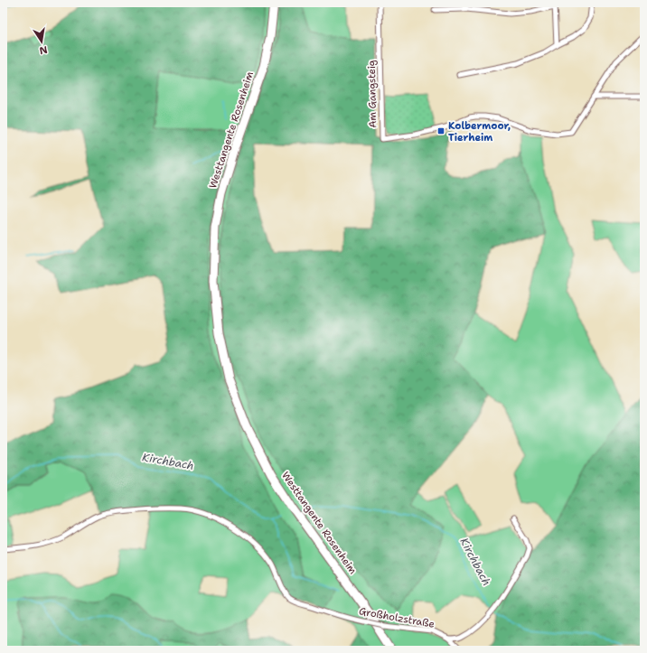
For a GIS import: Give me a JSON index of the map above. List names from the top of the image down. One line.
{"streets":{"highway":["Westtangente Rosenheim"],"street":["Am Gangsteig","Großholzstraße"]},"water":["Kirchbach"],"places":{"transit":["Kolbermoor, Tierheim"]},"north":"bottom"}
